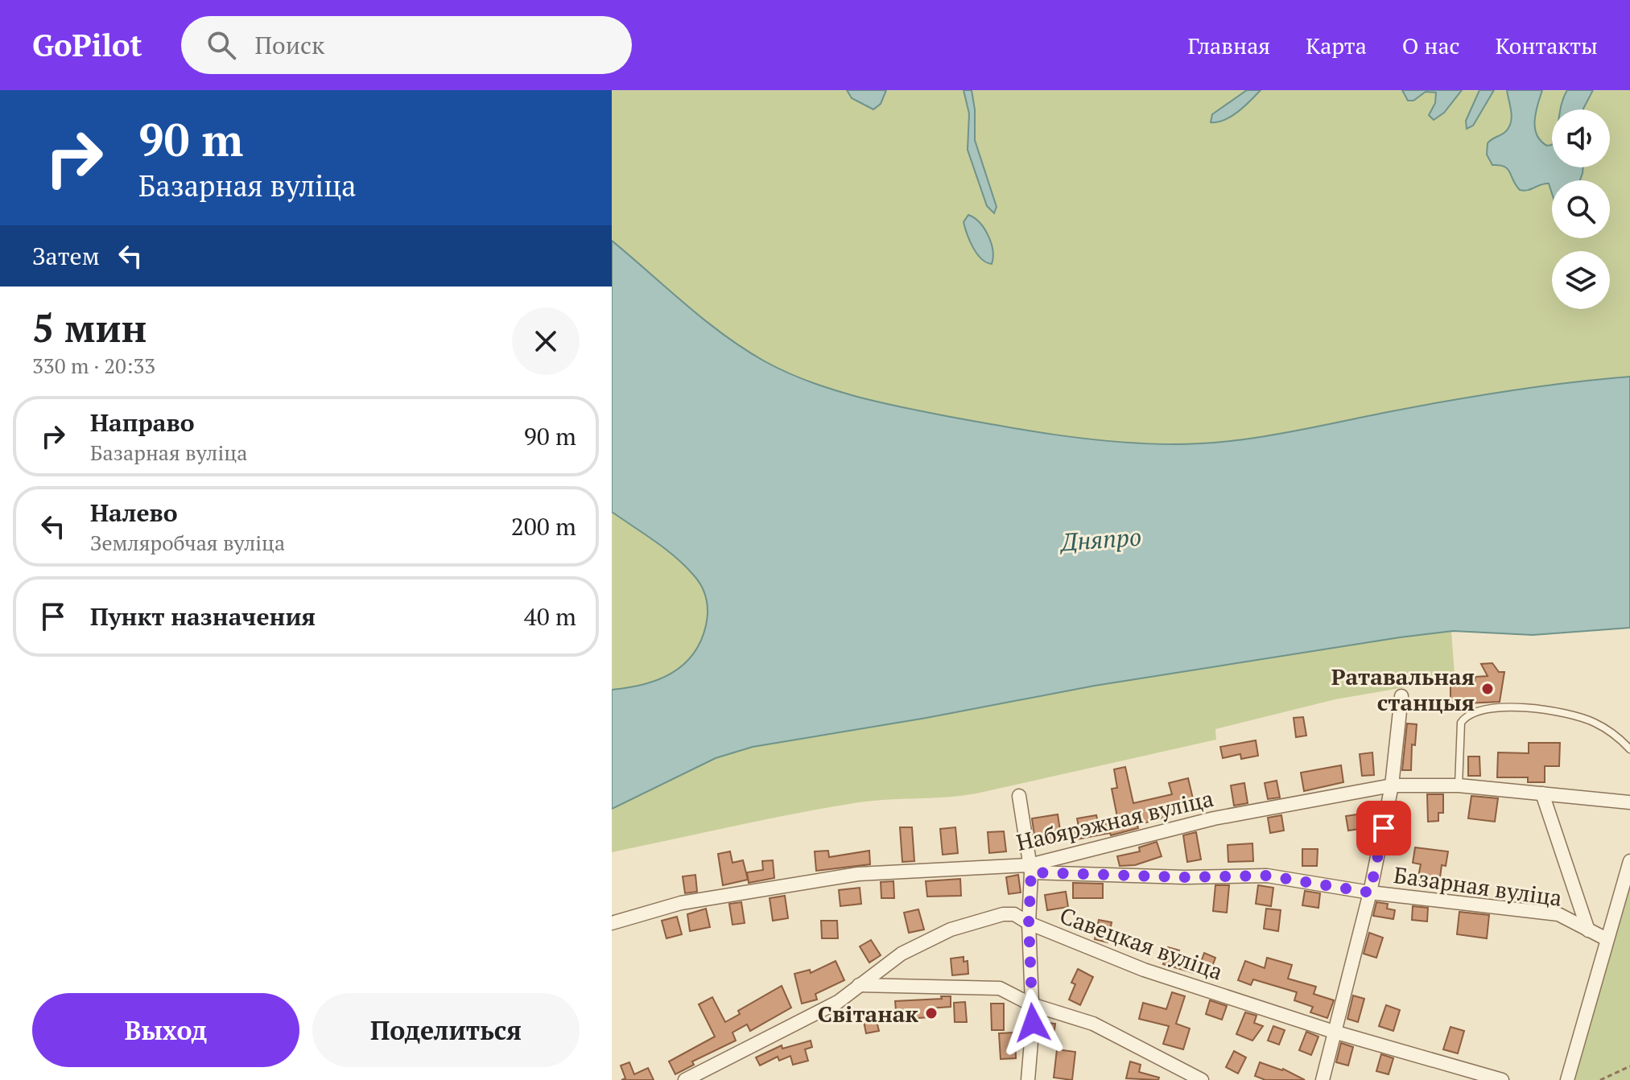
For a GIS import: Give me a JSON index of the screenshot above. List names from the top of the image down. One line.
{"streets":{"street":["Набярэжная вуліца","Базарная вуліца","Савецкая вуліца"]},"crossings":[["Набярэжная вуліца","Базарная вуліца"]],"water":["Дняпро"],"places":["Ратавальная станцыя","Світанак"],"page":{"header":"GoPilot","search":"Поиск","nav":["Главная","Карта","О нас","Контакты"],"turn":["90 m","Базарная вуліца"],"then":"Затем","heading":["5 мин","330 m · 20:33"],"list":[{"name":"Направо","note":"Базарная вуліца","value":"90 m"},{"name":"Налево","note":"Земляробчая вуліца","value":"200 m"},{"name":"Пункт назначения","value":"40 m"}],"buttons":["Выход","Поделиться"]}}
